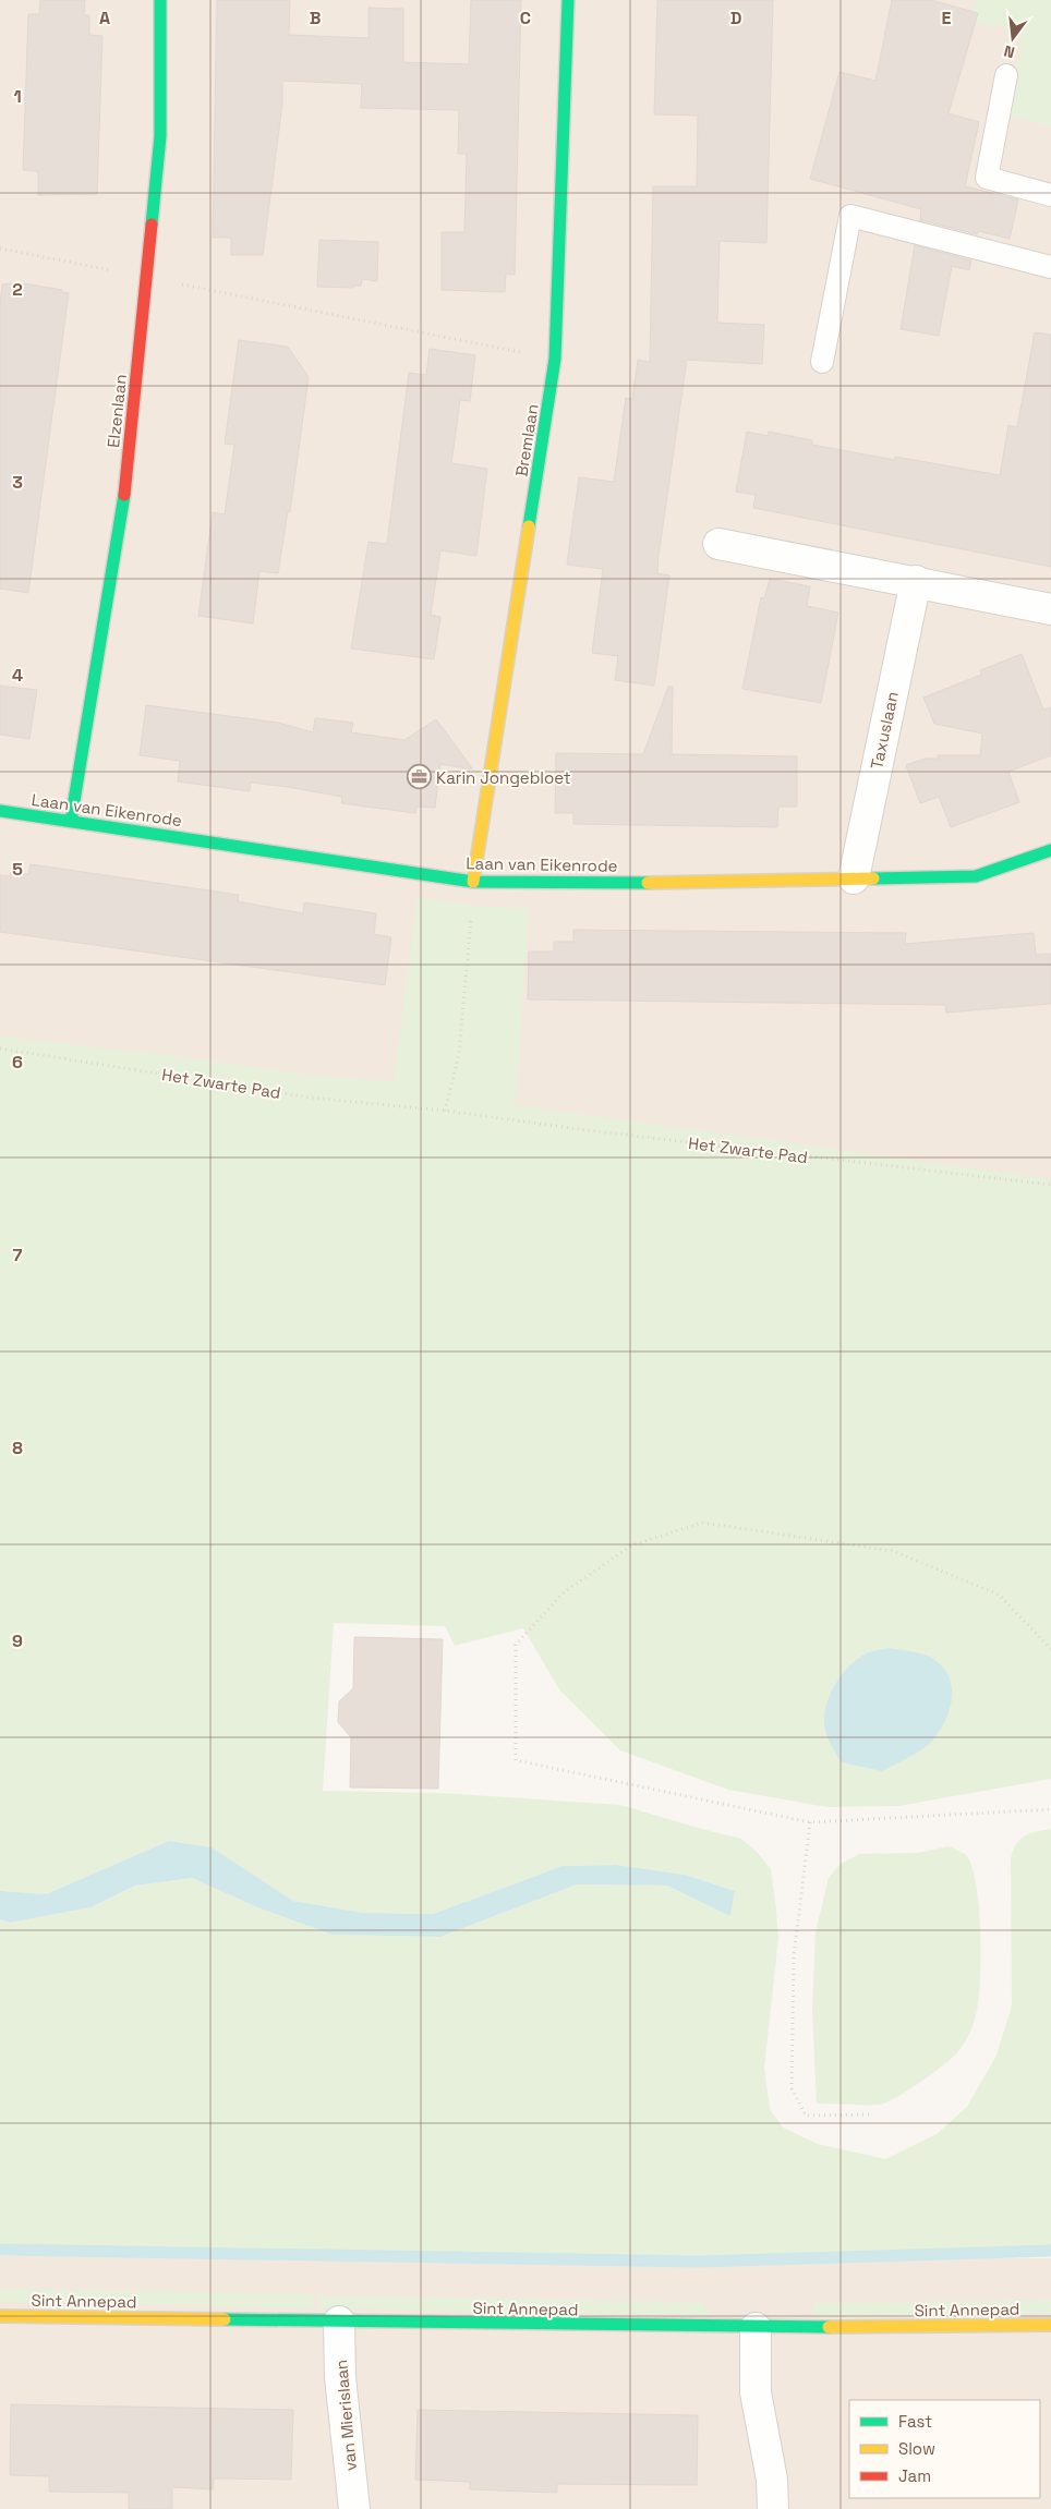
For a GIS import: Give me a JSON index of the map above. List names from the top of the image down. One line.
{"streets":{"street":["Elzenlaan","Bremlaan","Taxuslaan","Laan van Eikenrode","Sint Annepad","van Mierislaan"],"path":["Het Zwarte Pad"]},"crossings":[["Elzenlaan","Laan van Eikenrode"],["Bremlaan","Laan van Eikenrode"],["Taxuslaan","Laan van Eikenrode"],["Sint Annepad","van Mierislaan"]],"places":{"office":["Karin Jongebloet"]},"legend":["Fast","Slow","Jam"],"north":"bottom","grid":{"columns":["A","B","C","D","E"],"rows":["1","2","3","4","5","6","7","8","9"]}}
